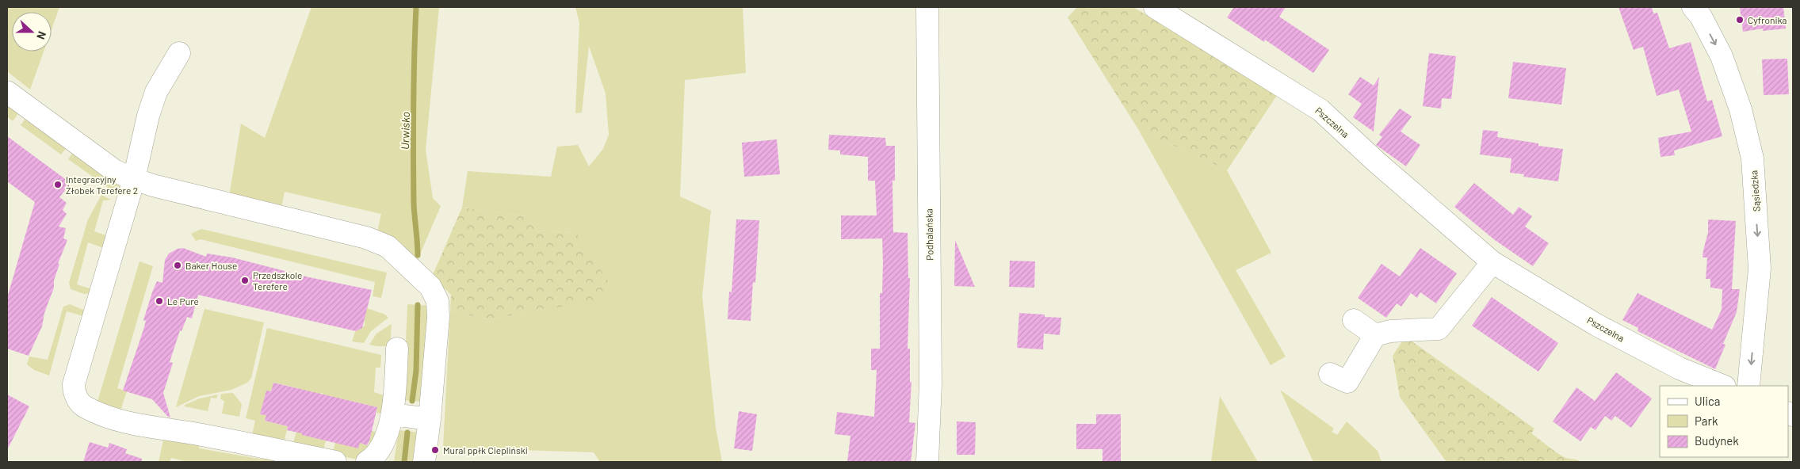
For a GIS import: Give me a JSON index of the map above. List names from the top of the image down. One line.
{"streets":{"street":["Pszczelna","Sąsiedzka","Podhalańska"]},"one_way":["Sąsiedzka"],"water":["Urwisko"],"places":["Cyfronika","Integracyjny Żłobek Terefere 2","Baker House","Przedszkole Terefere","Le Pure","Mural ppłk Ciepliński"],"legend":["Ulica","Park","Budynek"],"north":"right"}
